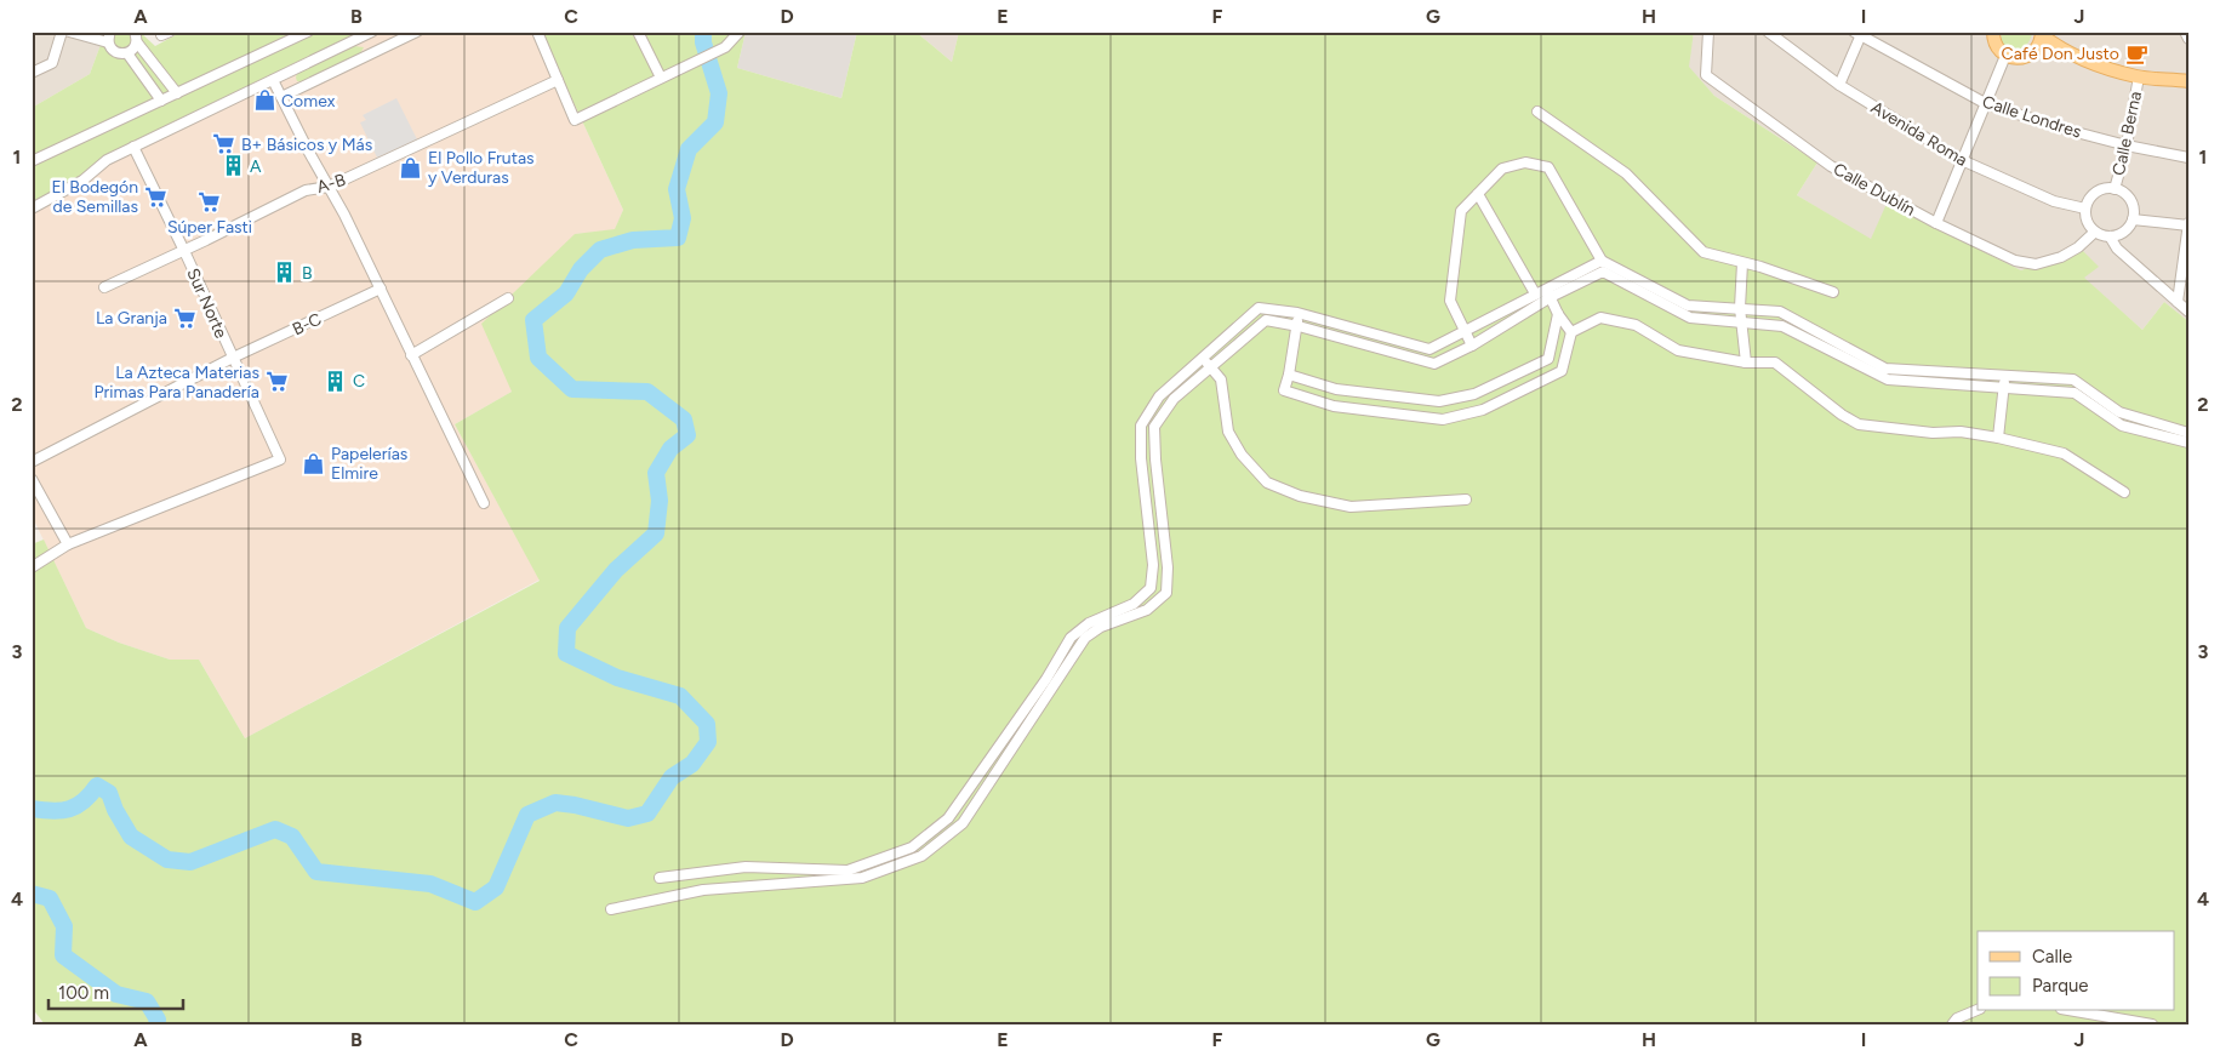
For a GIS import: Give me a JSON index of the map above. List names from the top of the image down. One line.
{"streets":{"street":["Calle Londres","Avenida Roma","Calle Berna","A-B","Calle Dublín","Sur Norte","B-C"]},"crossings":[["Calle Londres","Calle Berna"],["Avenida Roma","Calle Berna"],["Avenida Roma","Calle Dublín"],["Calle Berna","Calle Dublín"],["A-B","Sur Norte"],["Sur Norte","B-C"]],"places":{"cafe":["Café Don Justo"],"shop":["Comex","El Pollo Frutas y Verduras","Papelerías Elmire"],"supermarket":["B+ Básicos y Más","El Bodegón de Semillas","Súper Fasti","La Granja","La Azteca Materias Primas Para Panadería"],"building":["A","B","C"]},"legend":["Calle","Parque"],"scale_bar":"100 m","grid":{"columns":["A","B","C","D","E","F","G","H","I","J"],"rows":["1","2","3","4"]}}
